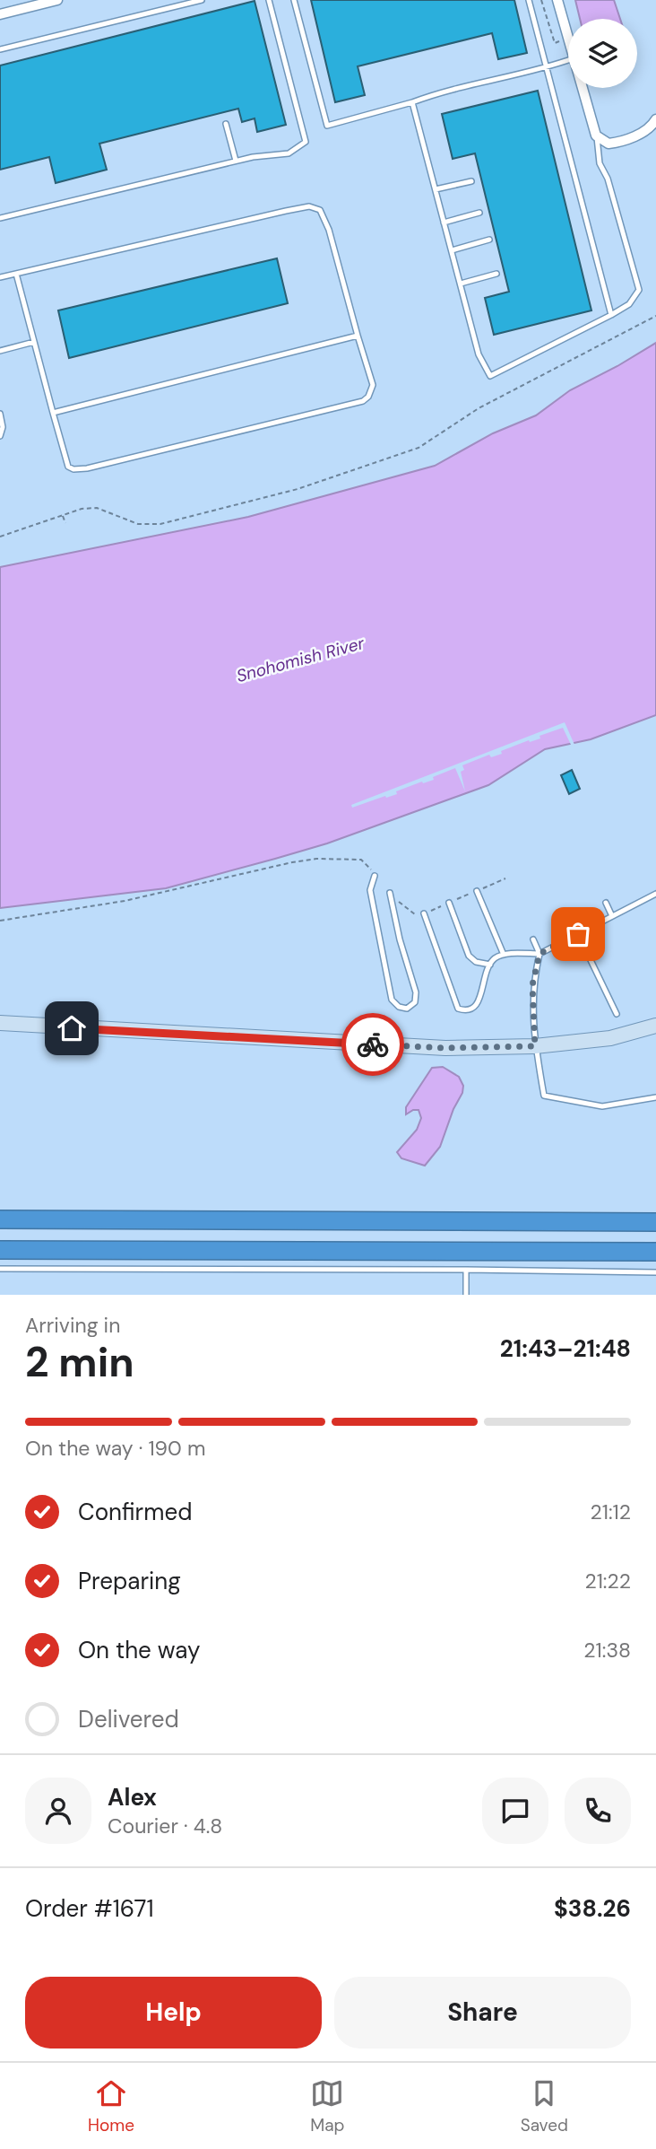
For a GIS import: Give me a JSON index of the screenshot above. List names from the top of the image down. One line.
{"water":["Snohomish River"],"page":{"heading":["2 min","Arriving in","21:43–21:48"],"panel":["Alex","Courier · 4.8","Order #1671","$38.26"],"bar":"On the way · 190 m","list":[["Confirmed","21:12"],["Preparing","21:22"],["On the way","21:38"],"Delivered"],"buttons":["Help","Share"],"tabs":["Home","Map","Saved"]}}
